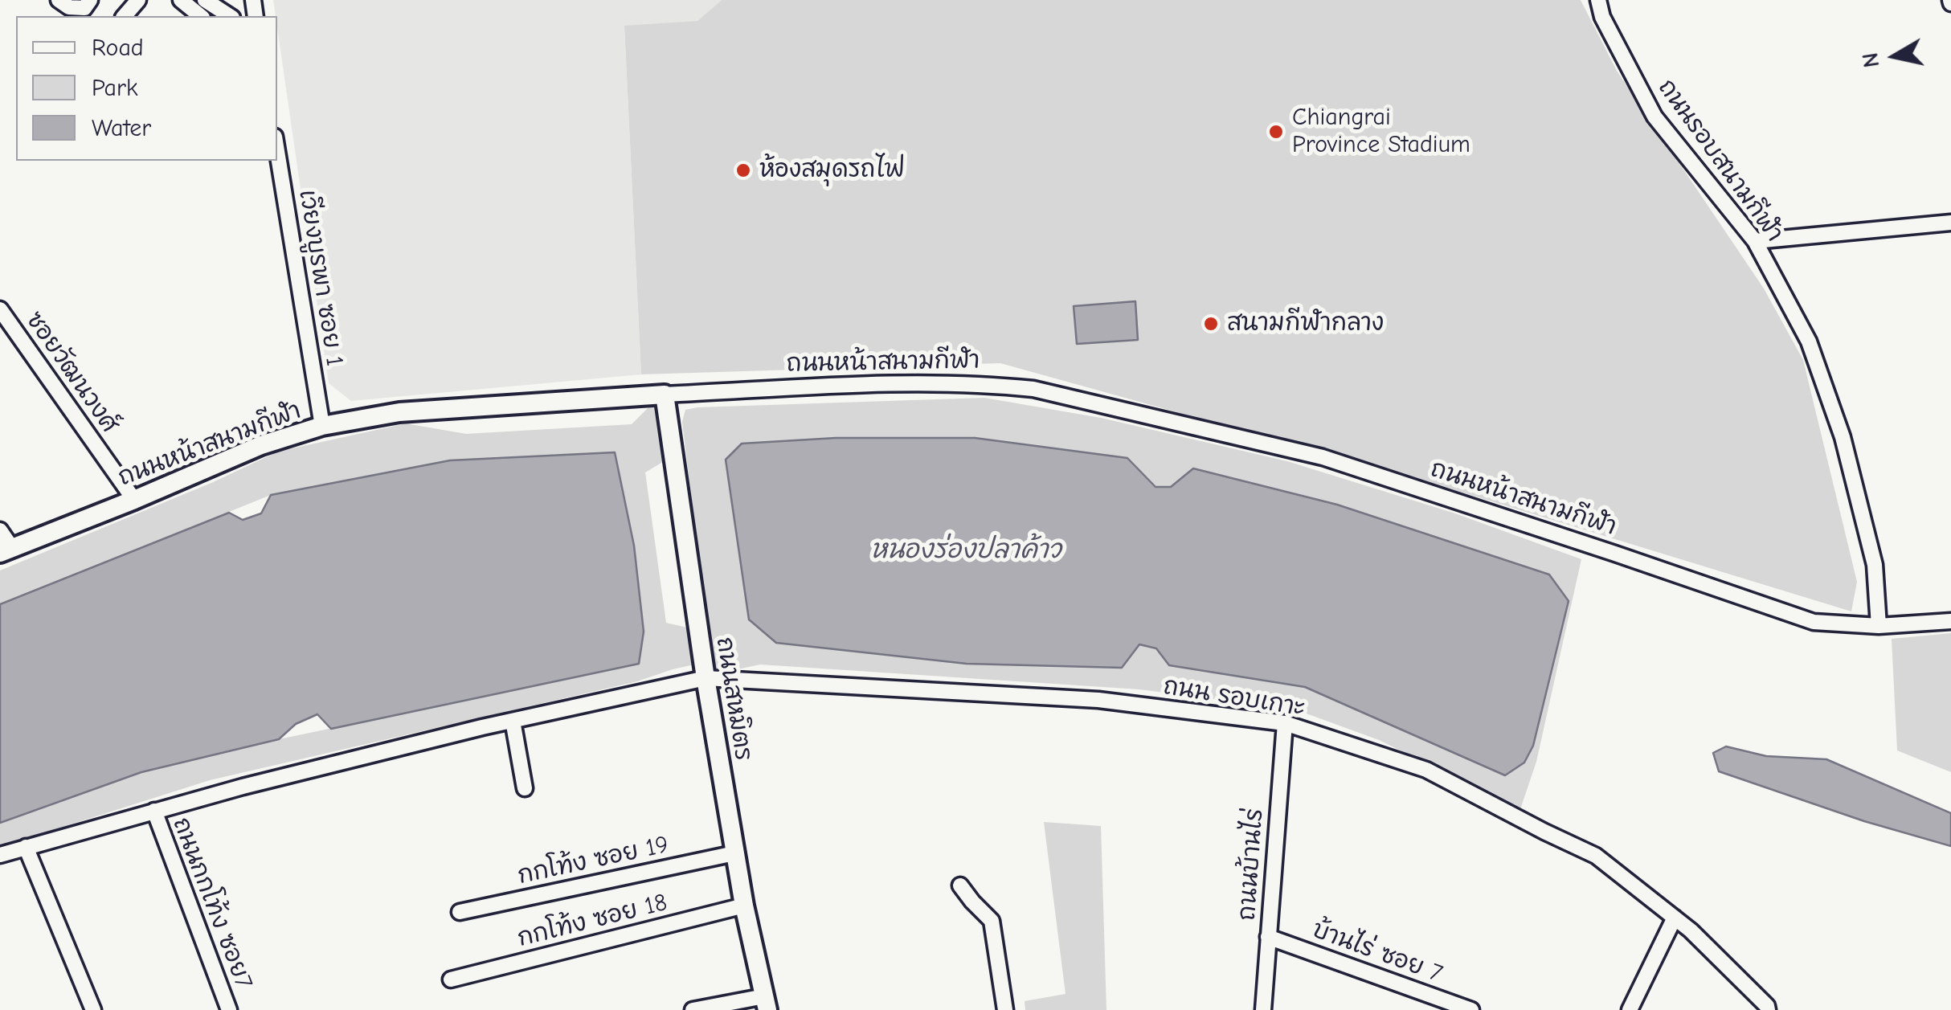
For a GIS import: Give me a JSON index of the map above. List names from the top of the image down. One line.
{"streets":{"street":["ถนนรอบสนามกีฬา","เวียงบูรพา ซอย 1","ถนนหน้าสนามกีฬา","ซอยวัฒนวงศ์","ถนน รอบเกาะ","ถนนสหมิตร","กกโท้ง ซอย 19","ถนนบ้านไร่","ถนนกกโท้ง ซอย7","กกโท้ง ซอย 18","บ้านไร่ ซอย 7"]},"crossings":[["ถนนรอบสนามกีฬา","ถนนหน้าสนามกีฬา"],["เวียงบูรพา ซอย 1","ถนนหน้าสนามกีฬา"],["ถนนหน้าสนามกีฬา","ซอยวัฒนวงศ์"],["ถนนหน้าสนามกีฬา","ถนนสหมิตร"],["ถนน รอบเกาะ","ถนนสหมิตร"],["ถนน รอบเกาะ","ถนนบ้านไร่"],["ถนน รอบเกาะ","ถนนกกโท้ง ซอย7"],["ถนนสหมิตร","กกโท้ง ซอย 19"],["ถนนสหมิตร","กกโท้ง ซอย 18"],["ถนนบ้านไร่","บ้านไร่ ซอย 7"]],"water":["หนองร่องปลาค้าว"],"places":["Chiangrai Province Stadium","ห้องสมุดรถไฟ","สนามกีฬากลาง"],"legend":["Road","Park","Water"],"north":"left"}
